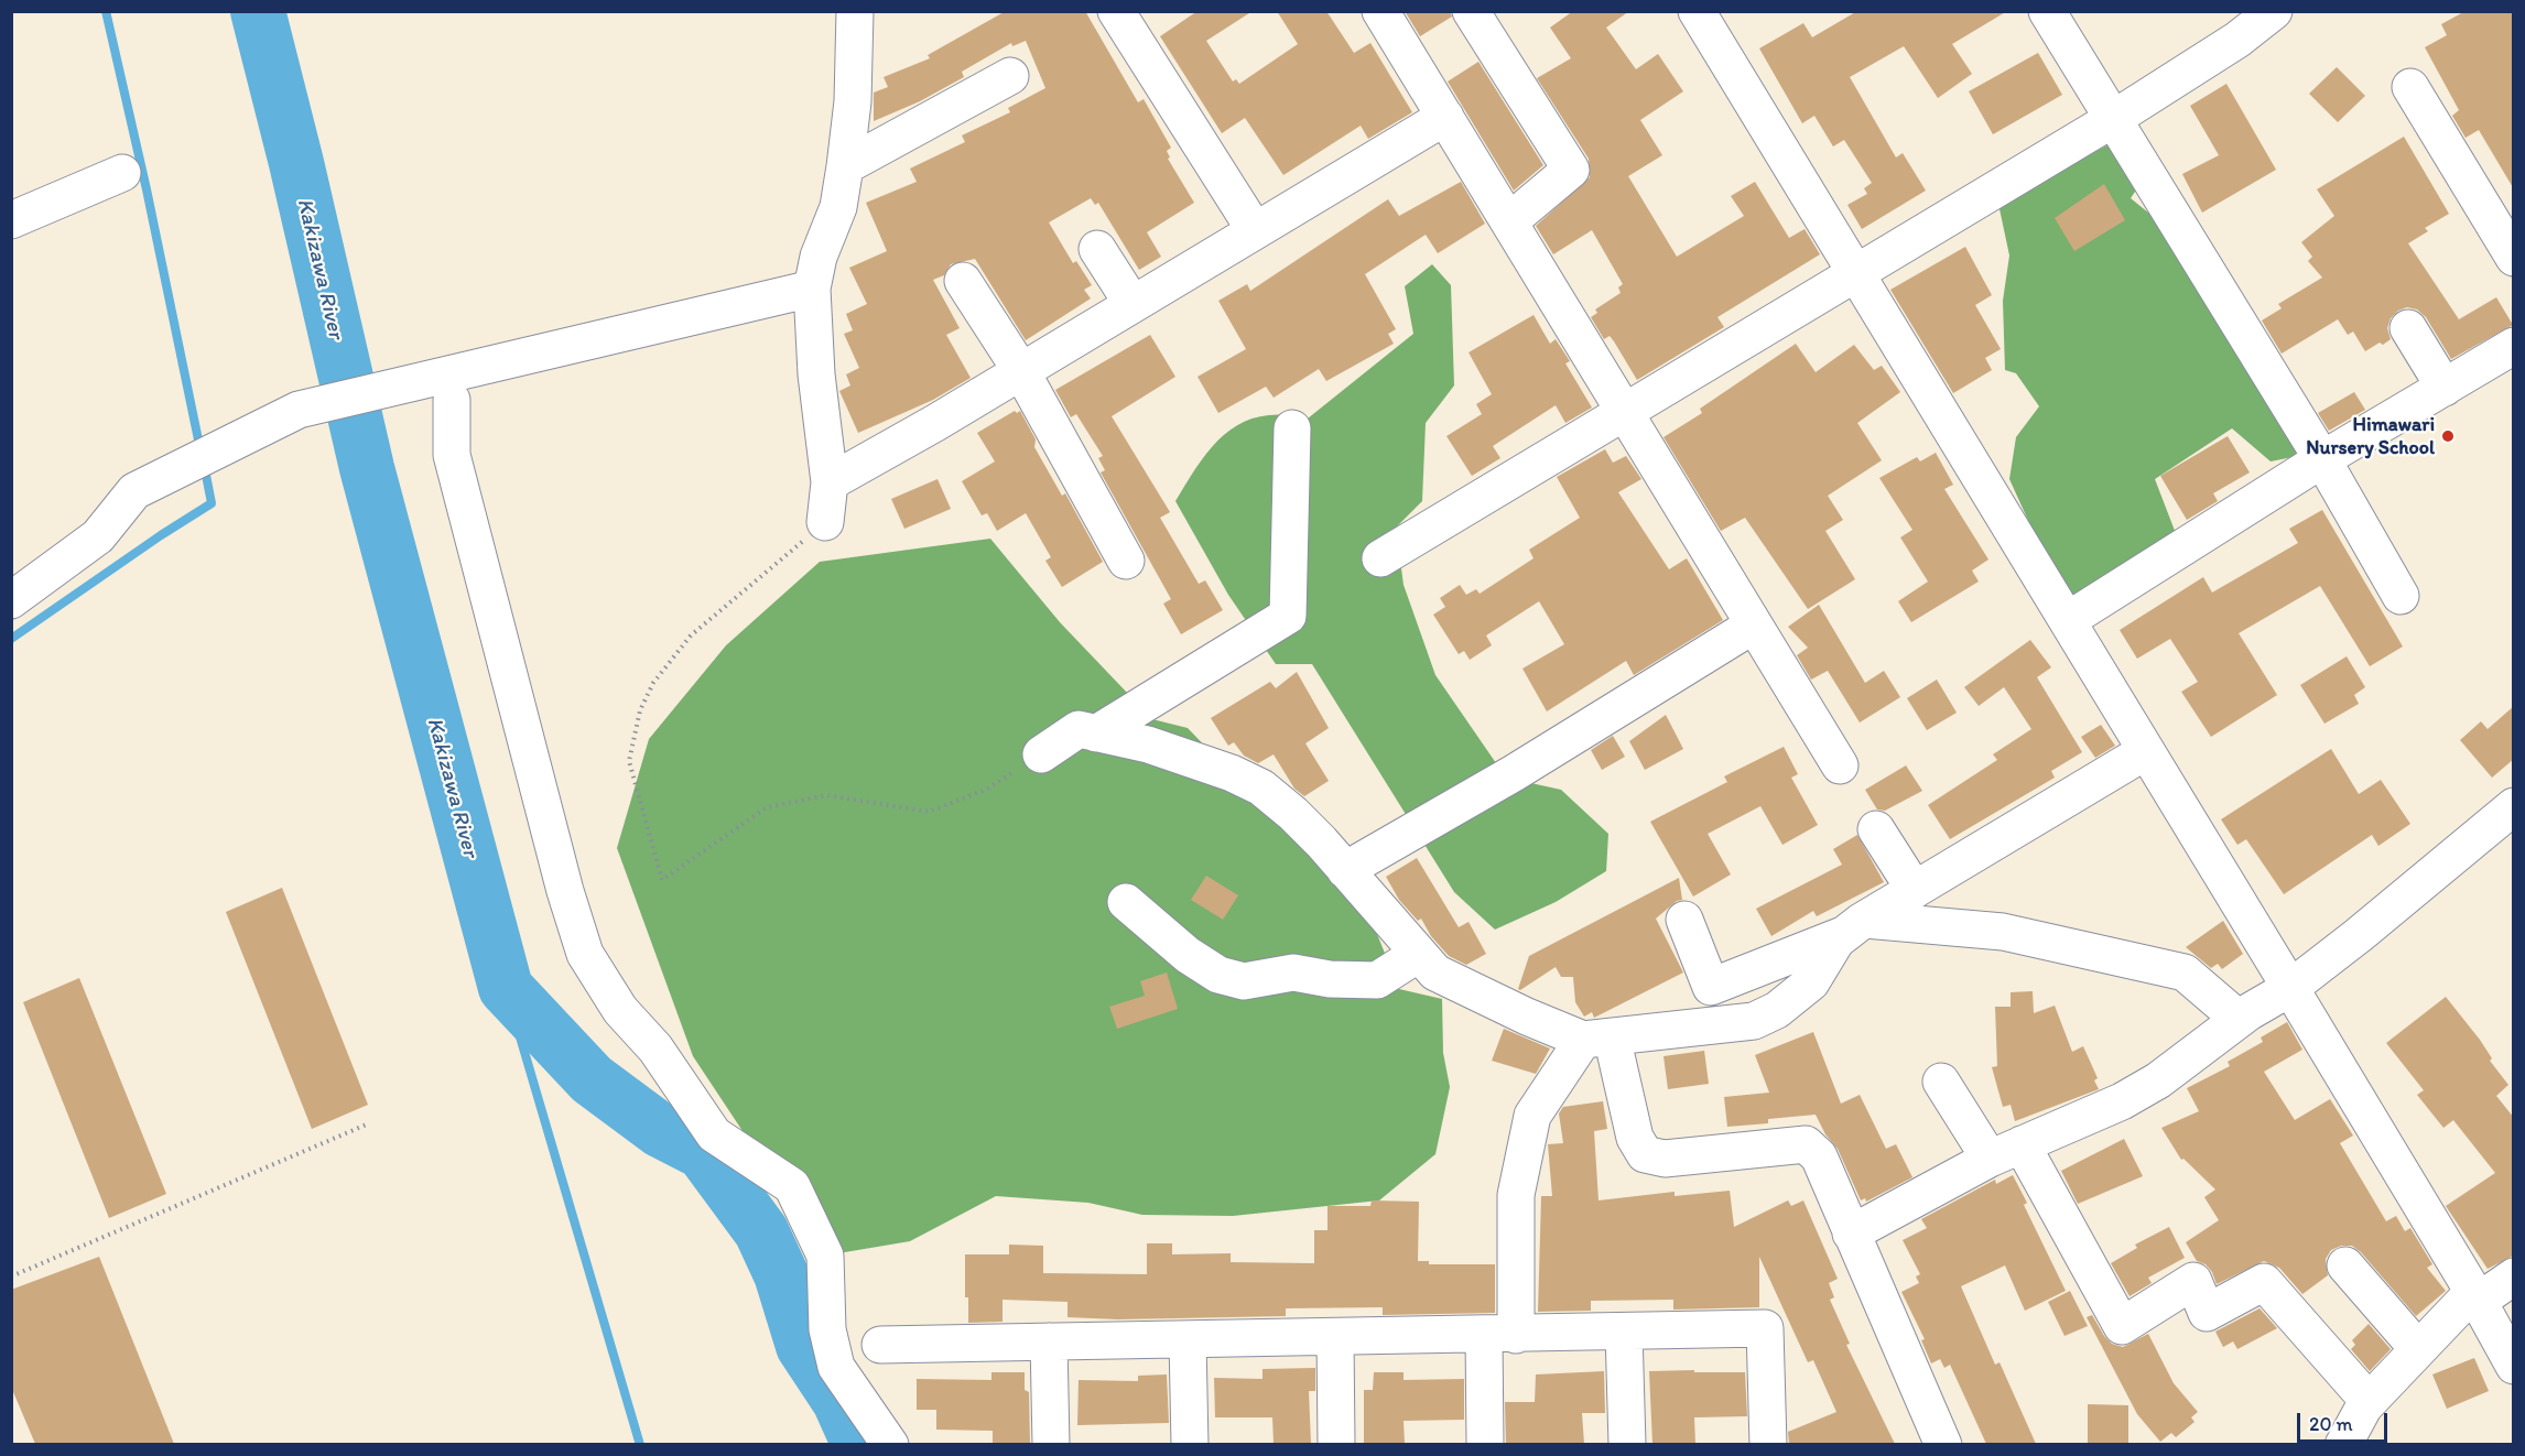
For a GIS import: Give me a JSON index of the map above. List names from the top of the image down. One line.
{"water":["Kakizawa River"],"places":["Himawari Nursery School"],"scale_bar":"20 m"}
